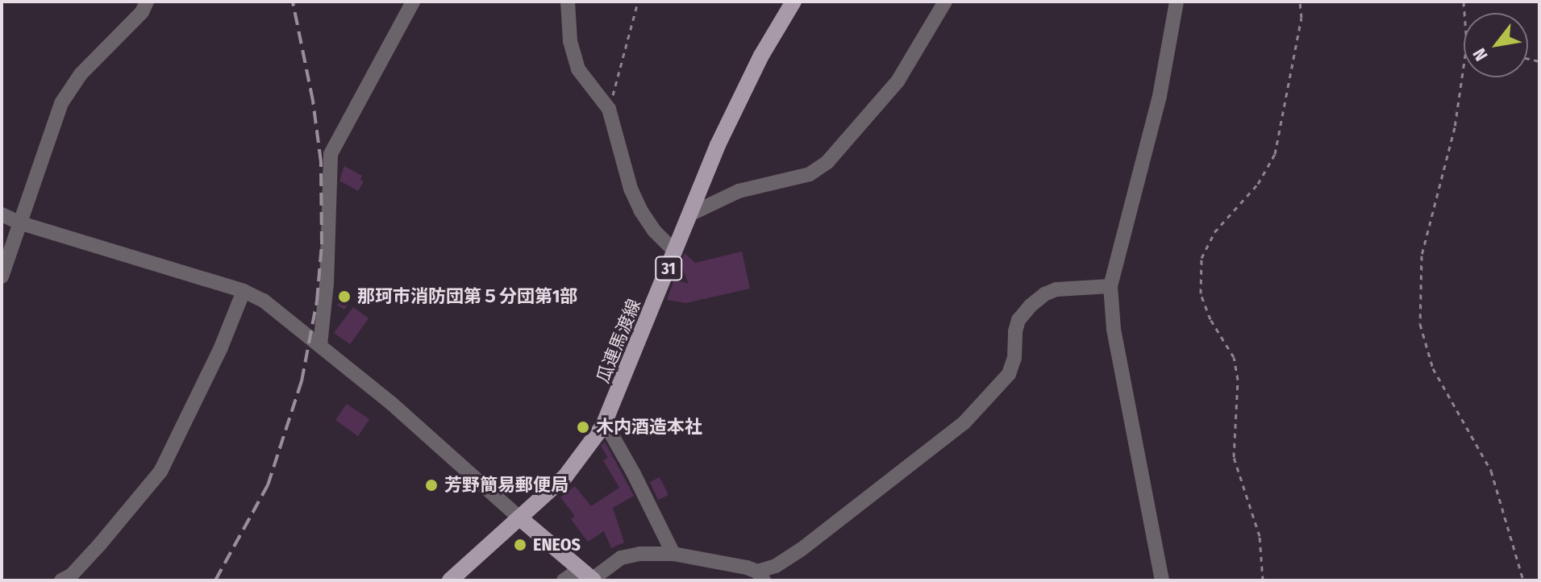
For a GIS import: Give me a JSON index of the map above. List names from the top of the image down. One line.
{"streets":{"main road":["31","瓜連馬渡線"]},"places":["那珂市消防団第５分団第1部","木内酒造本社","芳野簡易郵便局","ENEOS"],"north":"bottom left"}
